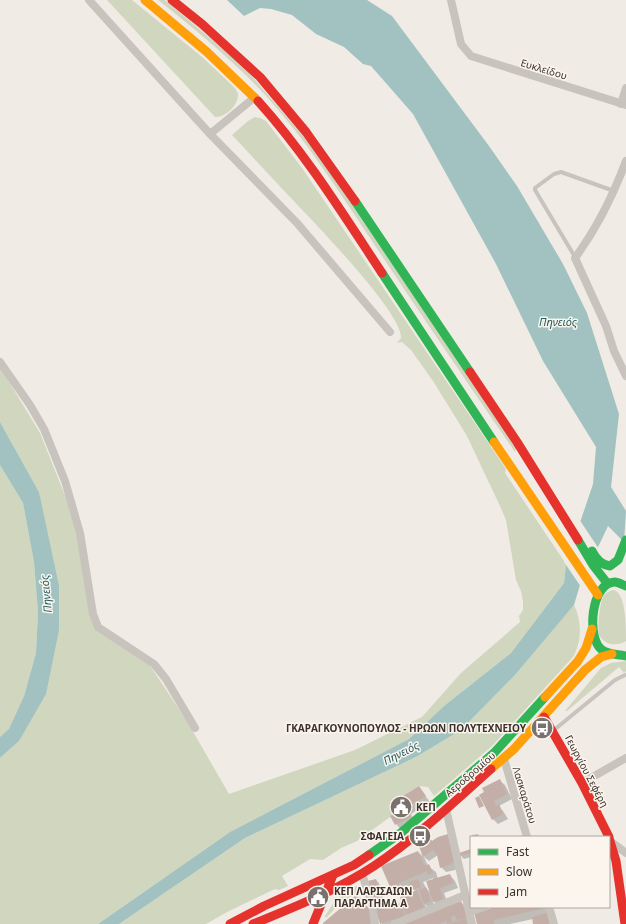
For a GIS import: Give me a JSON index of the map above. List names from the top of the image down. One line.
{"streets":{"main road":["Γεωργίου Σεφέρη","Αεροδρομίου"],"street":["Ευκλείδου","Λασκαράτου"]},"crossings":[["Γεωργίου Σεφέρη","Αεροδρομίου"],["Αεροδρομίου","Λασκαράτου"]],"water":["Πηνειός"],"places":{"bus stop":["ΓΚΑΡΑΓΚΟΥΝΟΠΟΥΛΟΣ - ΗΡΩΩΝ ΠΟΛΥΤΕΧΝΕΙΟΥ","ΣΦΑΓΕΙΑ"],"public building":["ΚΕΠ","ΚΕΠ ΛΑΡΙΣΑΙΩΝ ΠΑΡΑΡΤΗΜΑ A"]},"legend":["Fast","Slow","Jam"]}
